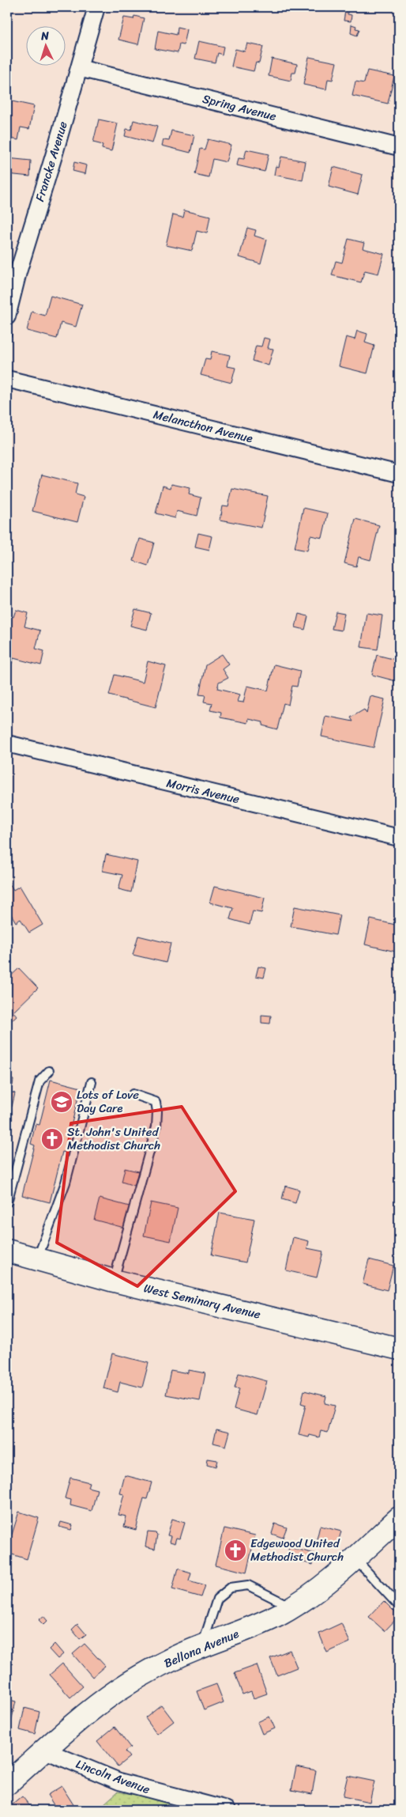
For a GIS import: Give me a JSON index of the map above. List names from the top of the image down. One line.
{"streets":{"street":["Spring Avenue","Francke Avenue","Melancthon Avenue","Morris Avenue","West Seminary Avenue","Bellona Avenue","Lincoln Avenue"]},"crossings":[["Spring Avenue","Francke Avenue"],["Bellona Avenue","Lincoln Avenue"]],"places":{"school or university":["Lots of Love Day Care"],"church":["St. John's United Methodist Church","Edgewood United Methodist Church"]},"north":"top"}
